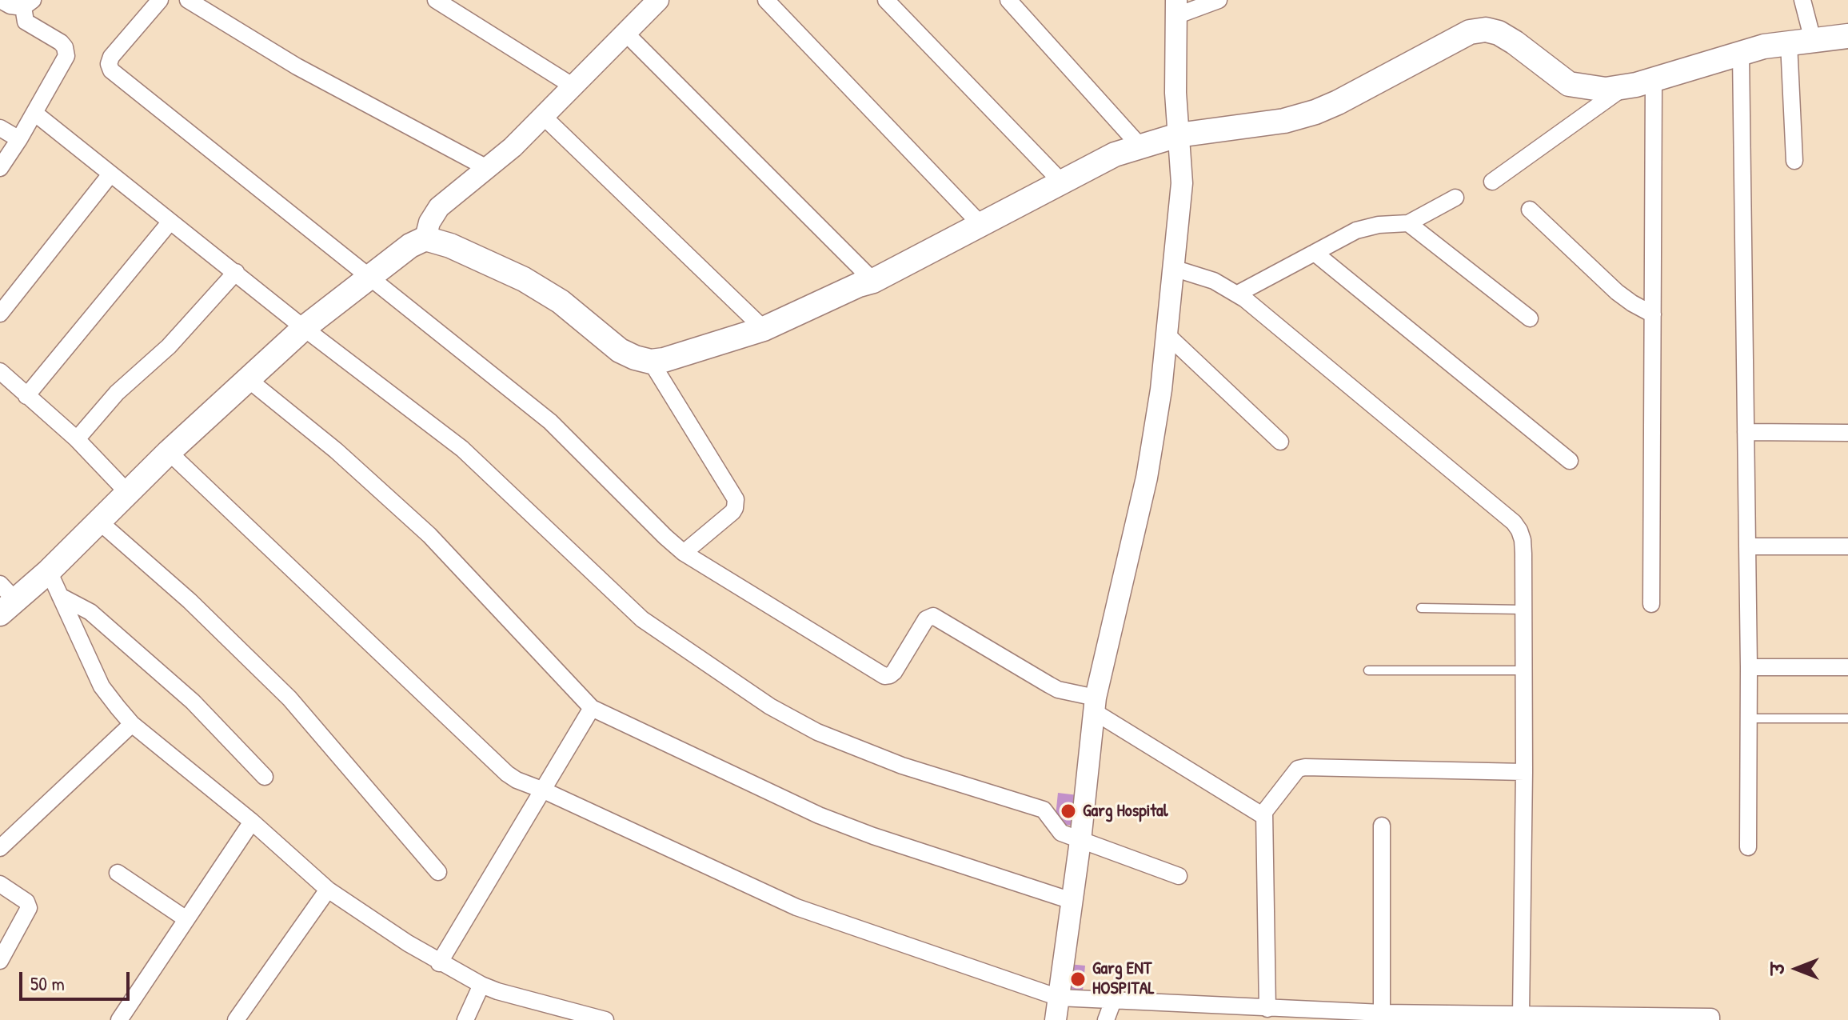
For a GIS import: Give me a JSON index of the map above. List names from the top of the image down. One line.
{"places":["Garg Hospital","Garg ENT HOSPITAL"],"scale_bar":"50 m","north":"left"}
